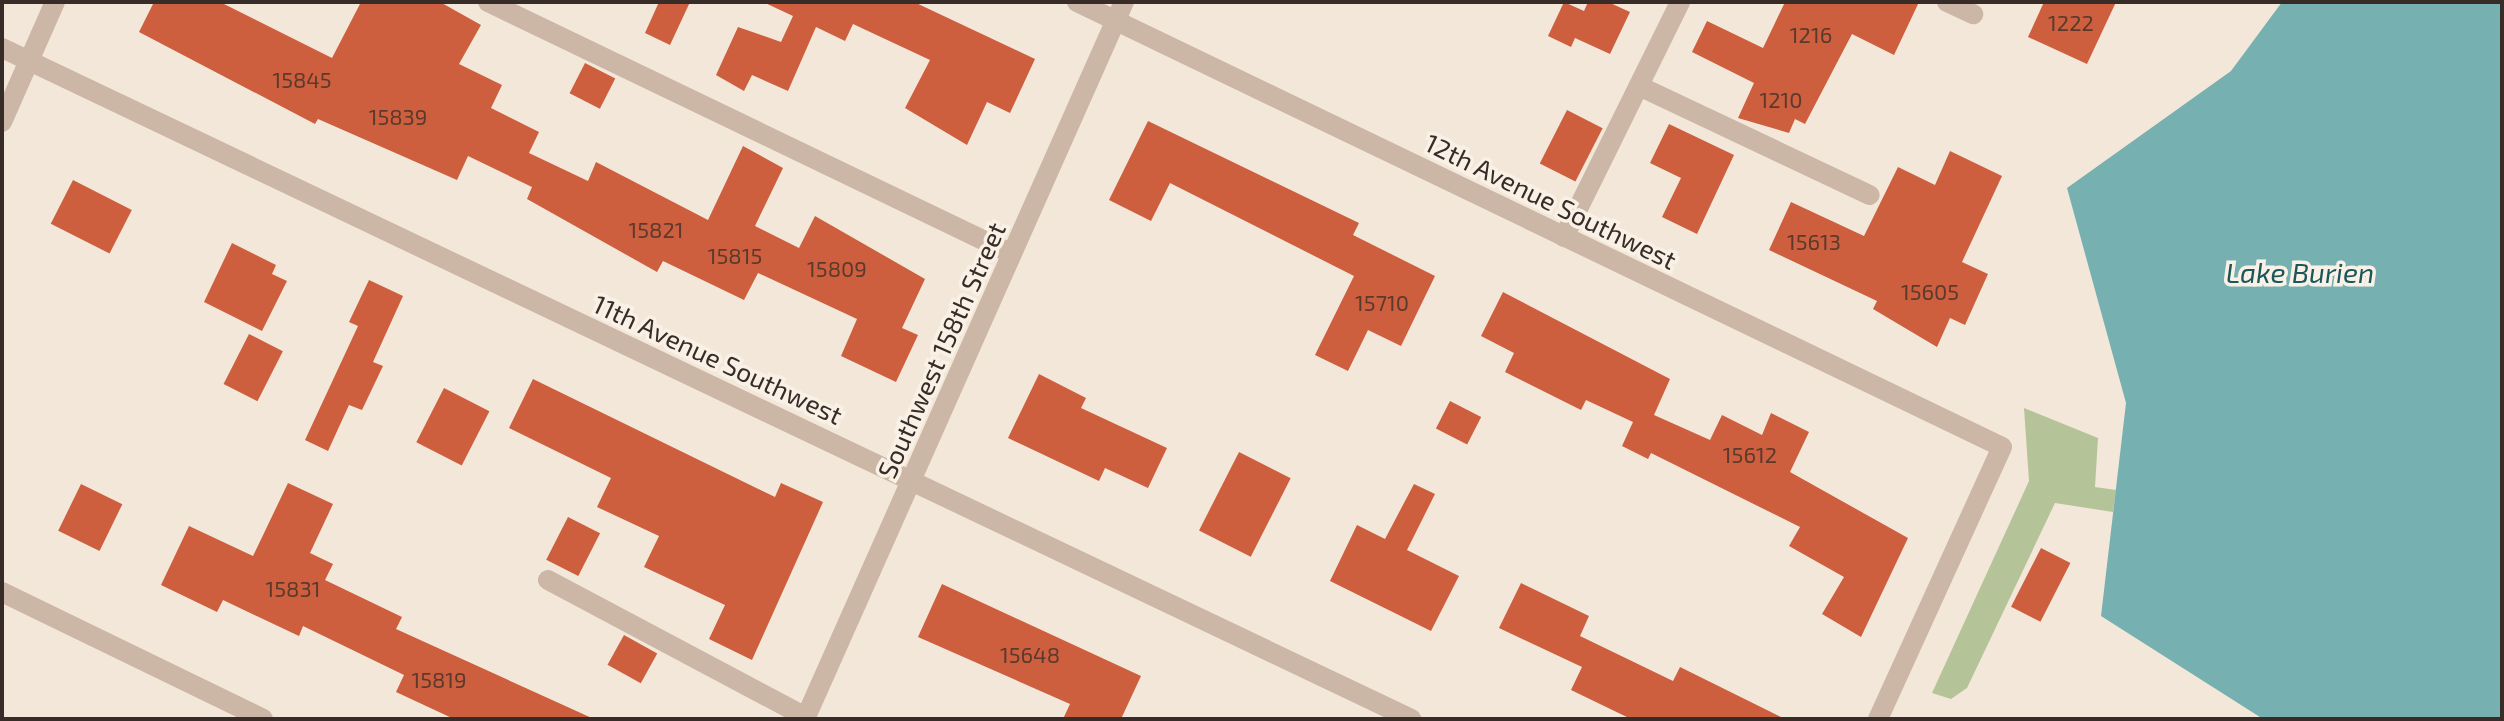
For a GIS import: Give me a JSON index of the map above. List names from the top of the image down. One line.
{"streets":{"street":["12th Avenue Southwest","Southwest 158th Street","11th Avenue Southwest"]},"crossings":[["12th Avenue Southwest","Southwest 158th Street"],["Southwest 158th Street","11th Avenue Southwest"]],"water":["Lake Burien"],"house_numbers":["1222","1216","15845","1210","15839","15821","15613","15815","15809","15605","15710","15612","15831","15648","15819"]}
